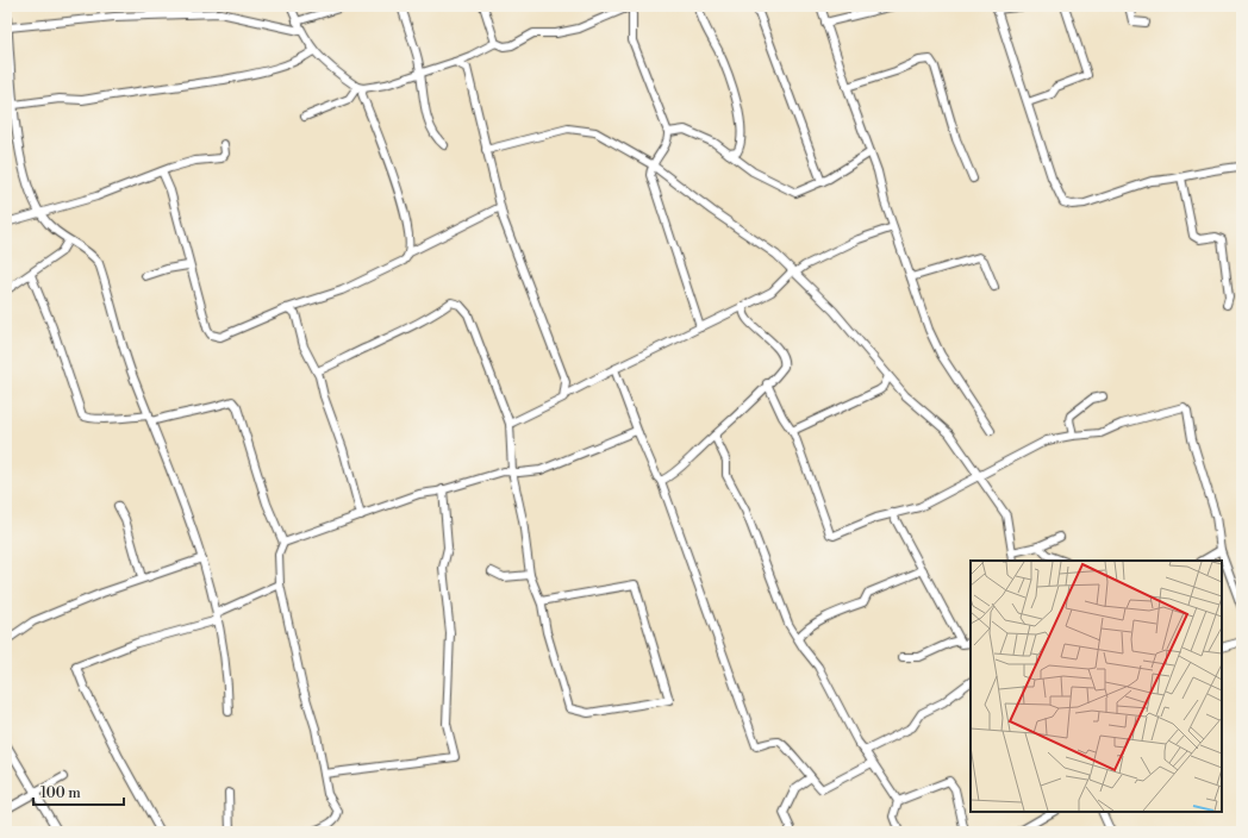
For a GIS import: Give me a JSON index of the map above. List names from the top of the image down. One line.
{"scale_bar":"100 m"}
